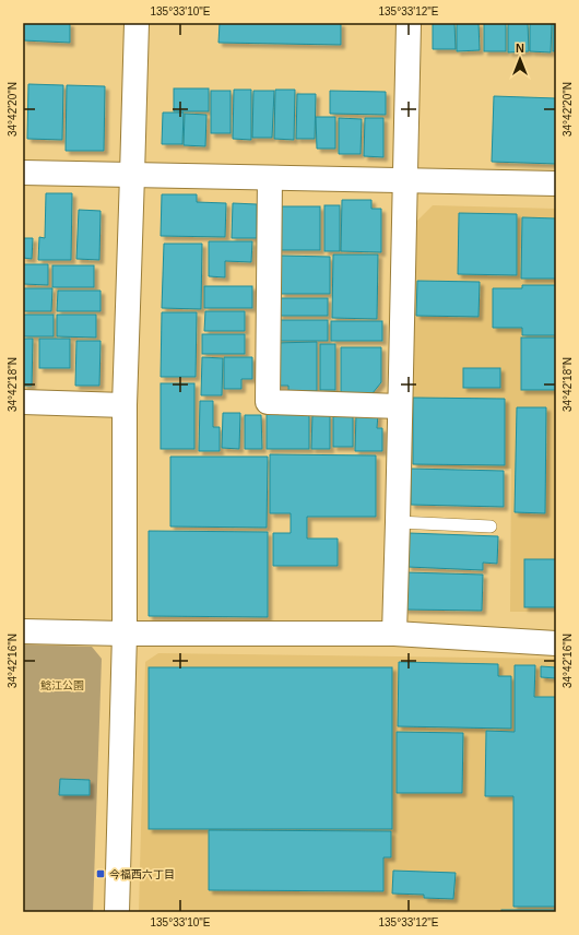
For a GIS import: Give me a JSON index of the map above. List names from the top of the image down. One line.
{"parks":["鯰江公園"],"places":{"transit":["今福西六丁目"]},"north":"top","coordinates":["135°33'10\"E","135°33'12\"E","34°42'20\"N","34°42'18\"N","34°42'16\"N"]}
